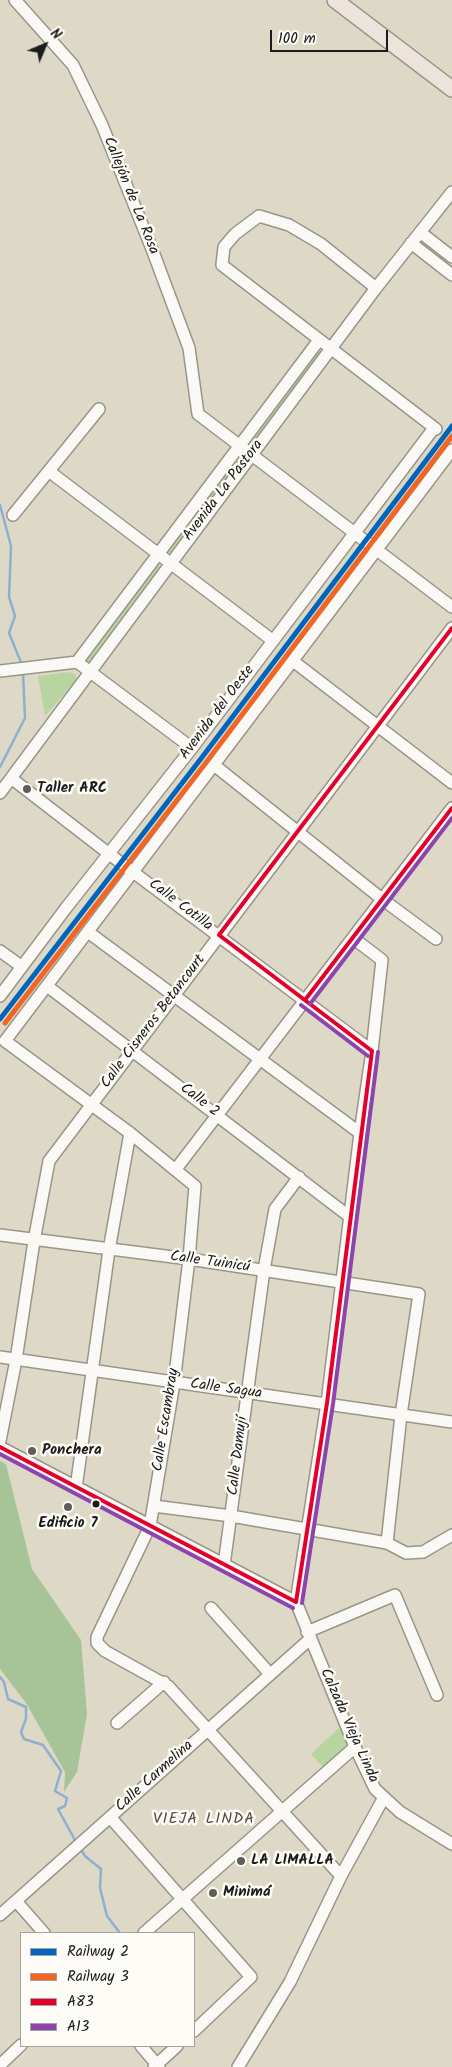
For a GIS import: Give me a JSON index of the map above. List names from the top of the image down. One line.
{"streets":{"street":["Callejón de La Rosa","Avenida La Pastora","Avenida del Oeste","Calle Cotilla","Calle Cisneros Betancourt","Calle 2","Calle Tuinicú","Calle Sagua","Calle Escambray","Calle Damují","Calzada Vieja Linda","Calle Carmelina"]},"crossings":[["Callejón de La Rosa","Avenida La Pastora"],["Avenida La Pastora","Avenida del Oeste"],["Avenida La Pastora","Calle Cotilla"],["Avenida del Oeste","Calle Cotilla"],["Avenida del Oeste","Calle Cisneros Betancourt"],["Avenida del Oeste","Calle 2"],["Calle Cotilla","Calle Cisneros Betancourt"],["Calle Cisneros Betancourt","Calle 2"],["Calle Cisneros Betancourt","Calle Tuinicú"],["Calle Cisneros Betancourt","Calle Sagua"],["Calle 2","Calle Damují"],["Calle Tuinicú","Calle Sagua"],["Calle Tuinicú","Calle Escambray"],["Calle Tuinicú","Calle Damují"],["Calle Sagua","Calle Escambray"],["Calle Sagua","Calle Damují"],["Calzada Vieja Linda","Calle Carmelina"]],"districts":["VIEJA LINDA"],"places":["Taller ARC","Ponchera","Edificio 7","LA LIMALLA","Minimá"],"lines":["rail line 2","rail line 3","transit line A83","transit line A13"],"legend":["Railway 2","Railway 3","A83","A13"],"scale_bar":"100 m","north":"top right"}
